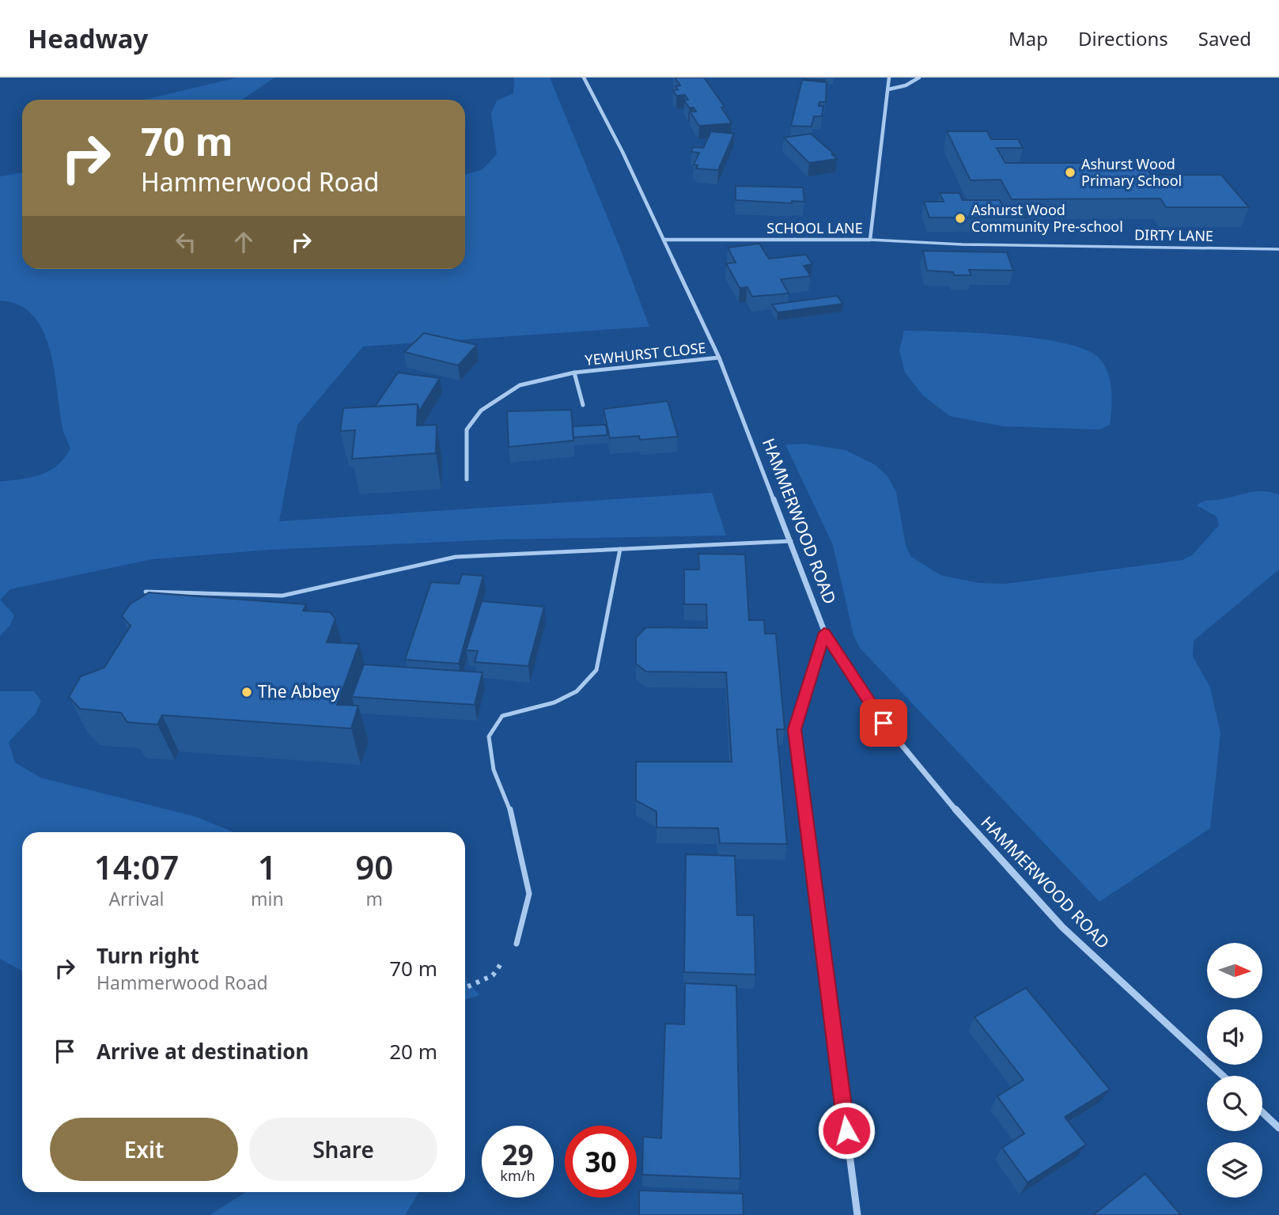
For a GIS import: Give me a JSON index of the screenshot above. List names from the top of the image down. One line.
{"streets":{"street":["SCHOOL LANE","YEWHURST CLOSE","HAMMERWOOD ROAD"],"lane":["DIRTY LANE"]},"crossings":[["SCHOOL LANE","DIRTY LANE"],["SCHOOL LANE","HAMMERWOOD ROAD"],["YEWHURST CLOSE","HAMMERWOOD ROAD"]],"places":["Ashurst Wood Primary School","Ashurst Wood Community Pre-school","The Abbey"],"north":"right","page":{"header":"Headway","nav":["Map","Directions","Saved"],"turn":["70 m","Hammerwood Road"],"eta":["14:07","Arrival","1","min","90","m"],"list":[{"name":"Turn right","note":"Hammerwood Road","value":"70 m"},{"name":"Arrive at destination","value":"20 m"}],"buttons":["Exit","Share"],"speed":"29 km/h","limit":"30"}}
